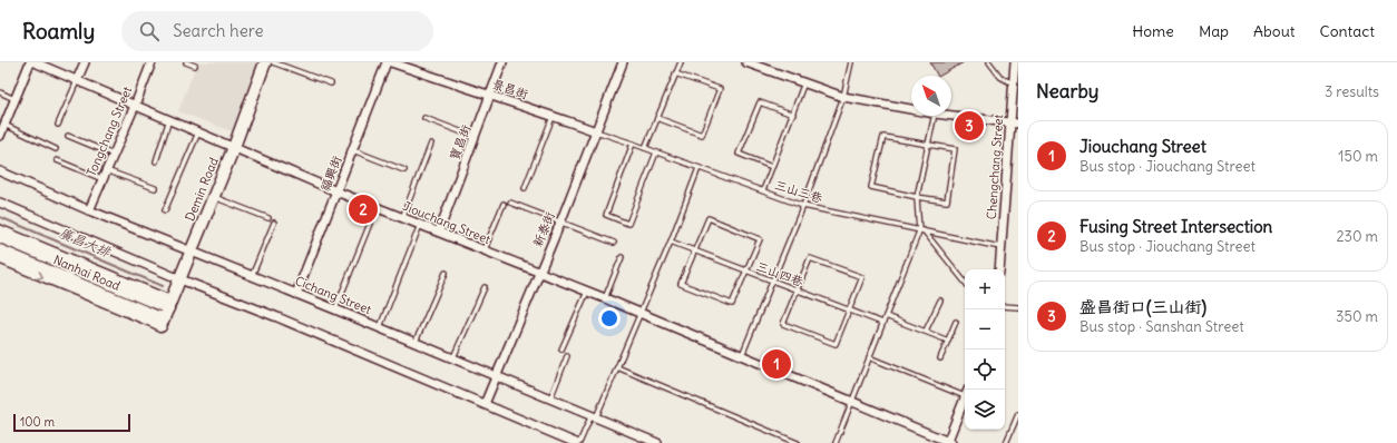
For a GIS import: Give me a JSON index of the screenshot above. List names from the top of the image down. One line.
{"streets":{"street":["景昌街","Tongchang Street","寶昌街","Chengchang Street","福興街","Demin Road","Jiouchang Street","新泰街","Nanhai Road","Cichang Street"],"lane":["三山三巷","三山四巷"]},"crossings":[["景昌街","寶昌街"],["景昌街","三山三巷"],["景昌街","新泰街"],["Tongchang Street","Jiouchang Street"],["Tongchang Street","Cichang Street"],["寶昌街","Jiouchang Street"],["Chengchang Street","三山三巷"],["福興街","Jiouchang Street"],["福興街","Cichang Street"],["Demin Road","Jiouchang Street"],["Demin Road","Nanhai Road"],["Demin Road","Cichang Street"],["三山三巷","新泰街"],["Jiouchang Street","新泰街"],["新泰街","Cichang Street"]],"water":["廣昌大排"],"scale_bar":"100 m","north":"top left","page":{"header":"Roamly","search":"Search here","nav":["Home","Map","About","Contact"],"heading":["Nearby","3 results"],"pins":["3","2","1"],"list":[{"mark":"1","name":"Jiouchang Street","note":"Bus stop · Jiouchang Street","value":"150 m"},{"mark":"2","name":"Fusing Street Intersection","note":"Bus stop · Jiouchang Street","value":"230 m"},{"mark":"3","name":"盛昌街口(三山街)","note":"Bus stop · Sanshan Street","value":"350 m"}],"map_buttons":["+","−"],"scale":"100 m"}}
